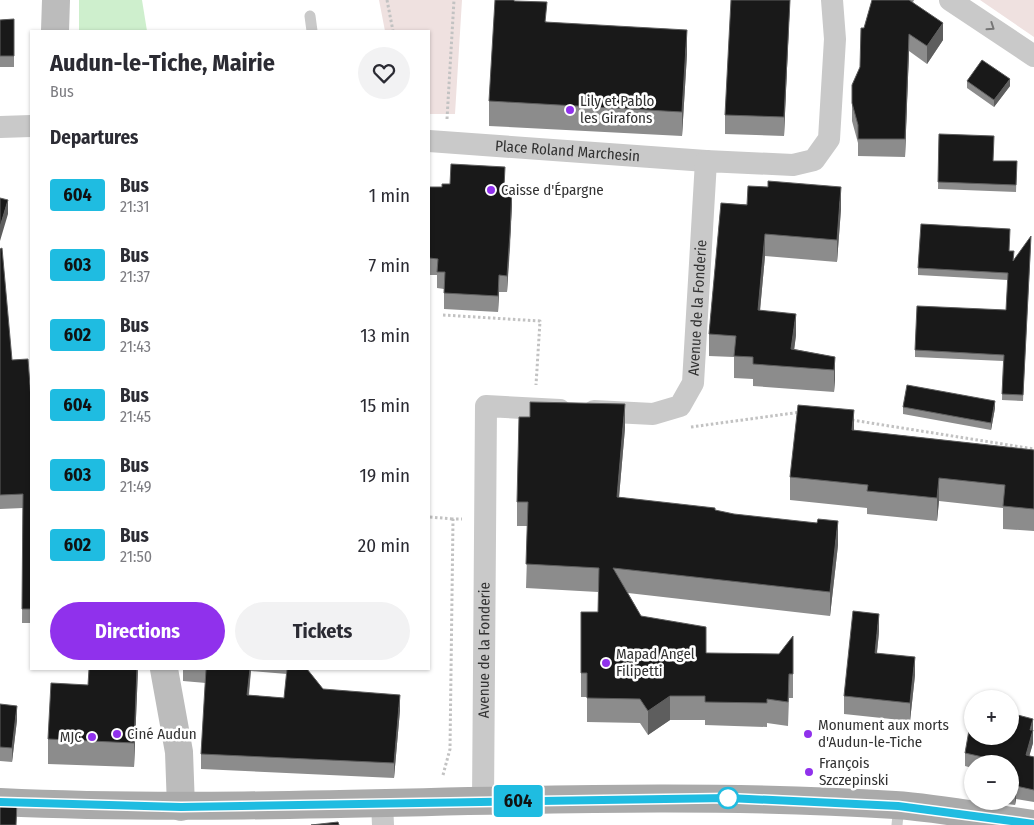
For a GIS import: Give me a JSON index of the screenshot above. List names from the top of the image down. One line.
{"streets":{"street":["Place Roland Marchesin","Avenue de la Fonderie"]},"crossings":[["Place Roland Marchesin","Avenue de la Fonderie"]],"places":["Lily et Pablo les Girafons","Caisse d'Épargne","Mapad Angel Filipetti","Ciné Audun","Monument aux morts d'Audun-le-Tiche","MJC","François Szczepinski"],"lines":["bus line 604"],"page":{"on_map":"604","heading":[["Audun-le-Tiche, Mairie","Bus"],"Departures"],"list":[{"mark":"604","name":"Bus","note":"21:31","value":"1 min"},{"mark":"603","name":"Bus","note":"21:37","value":"7 min"},{"mark":"602","name":"Bus","note":"21:43","value":"13 min"},{"mark":"604","name":"Bus","note":"21:45","value":"15 min"},{"mark":"603","name":"Bus","note":"21:49","value":"19 min"},{"mark":"602","name":"Bus","note":"21:50","value":"20 min"}],"buttons":["Directions","Tickets"],"map_buttons":["+","−"]}}
